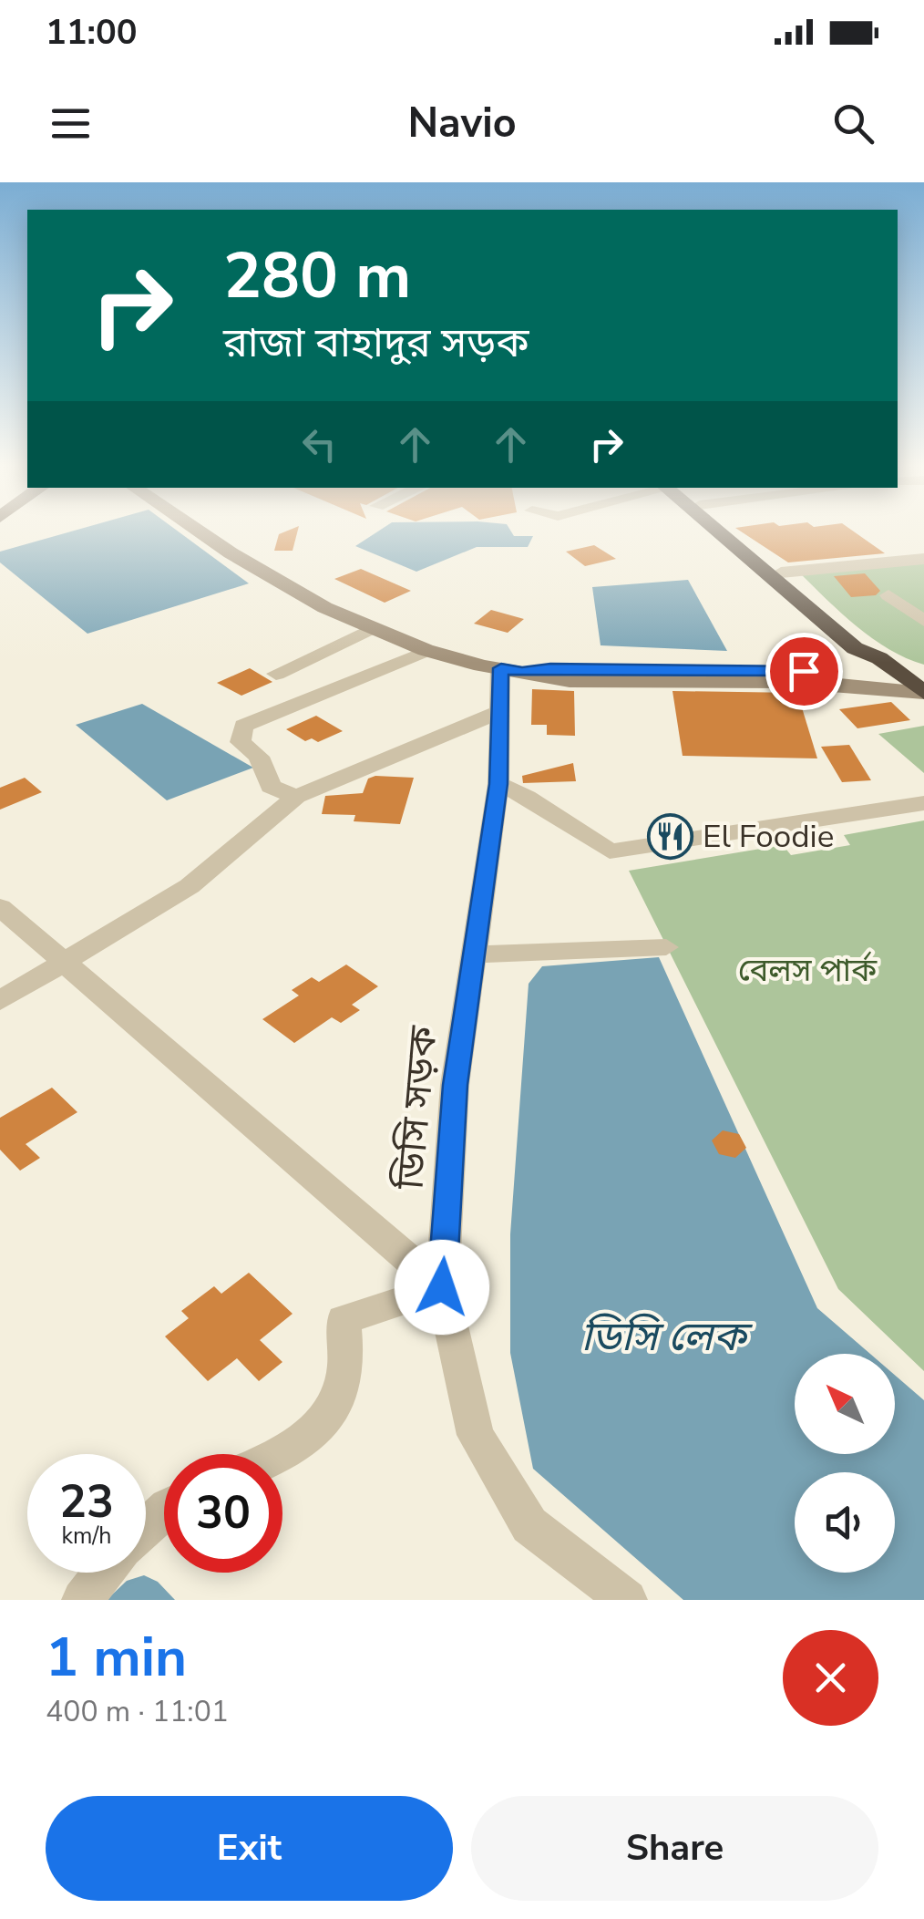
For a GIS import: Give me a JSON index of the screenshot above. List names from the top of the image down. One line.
{"streets":{"street":["ডিসি সড়ক"]},"water":["ডিসি লেক"],"parks":["বেলস পার্ক"],"places":{"restaurant":["El Foodie"]},"north":"top left","page":{"status":"11:00","header":"Navio","turn":["280 m","রাজা বাহাদুর সড়ক"],"speed":"23 km/h","limit":"30","heading":["1 min","400 m · 11:01"],"buttons":["Exit","Share"]}}
